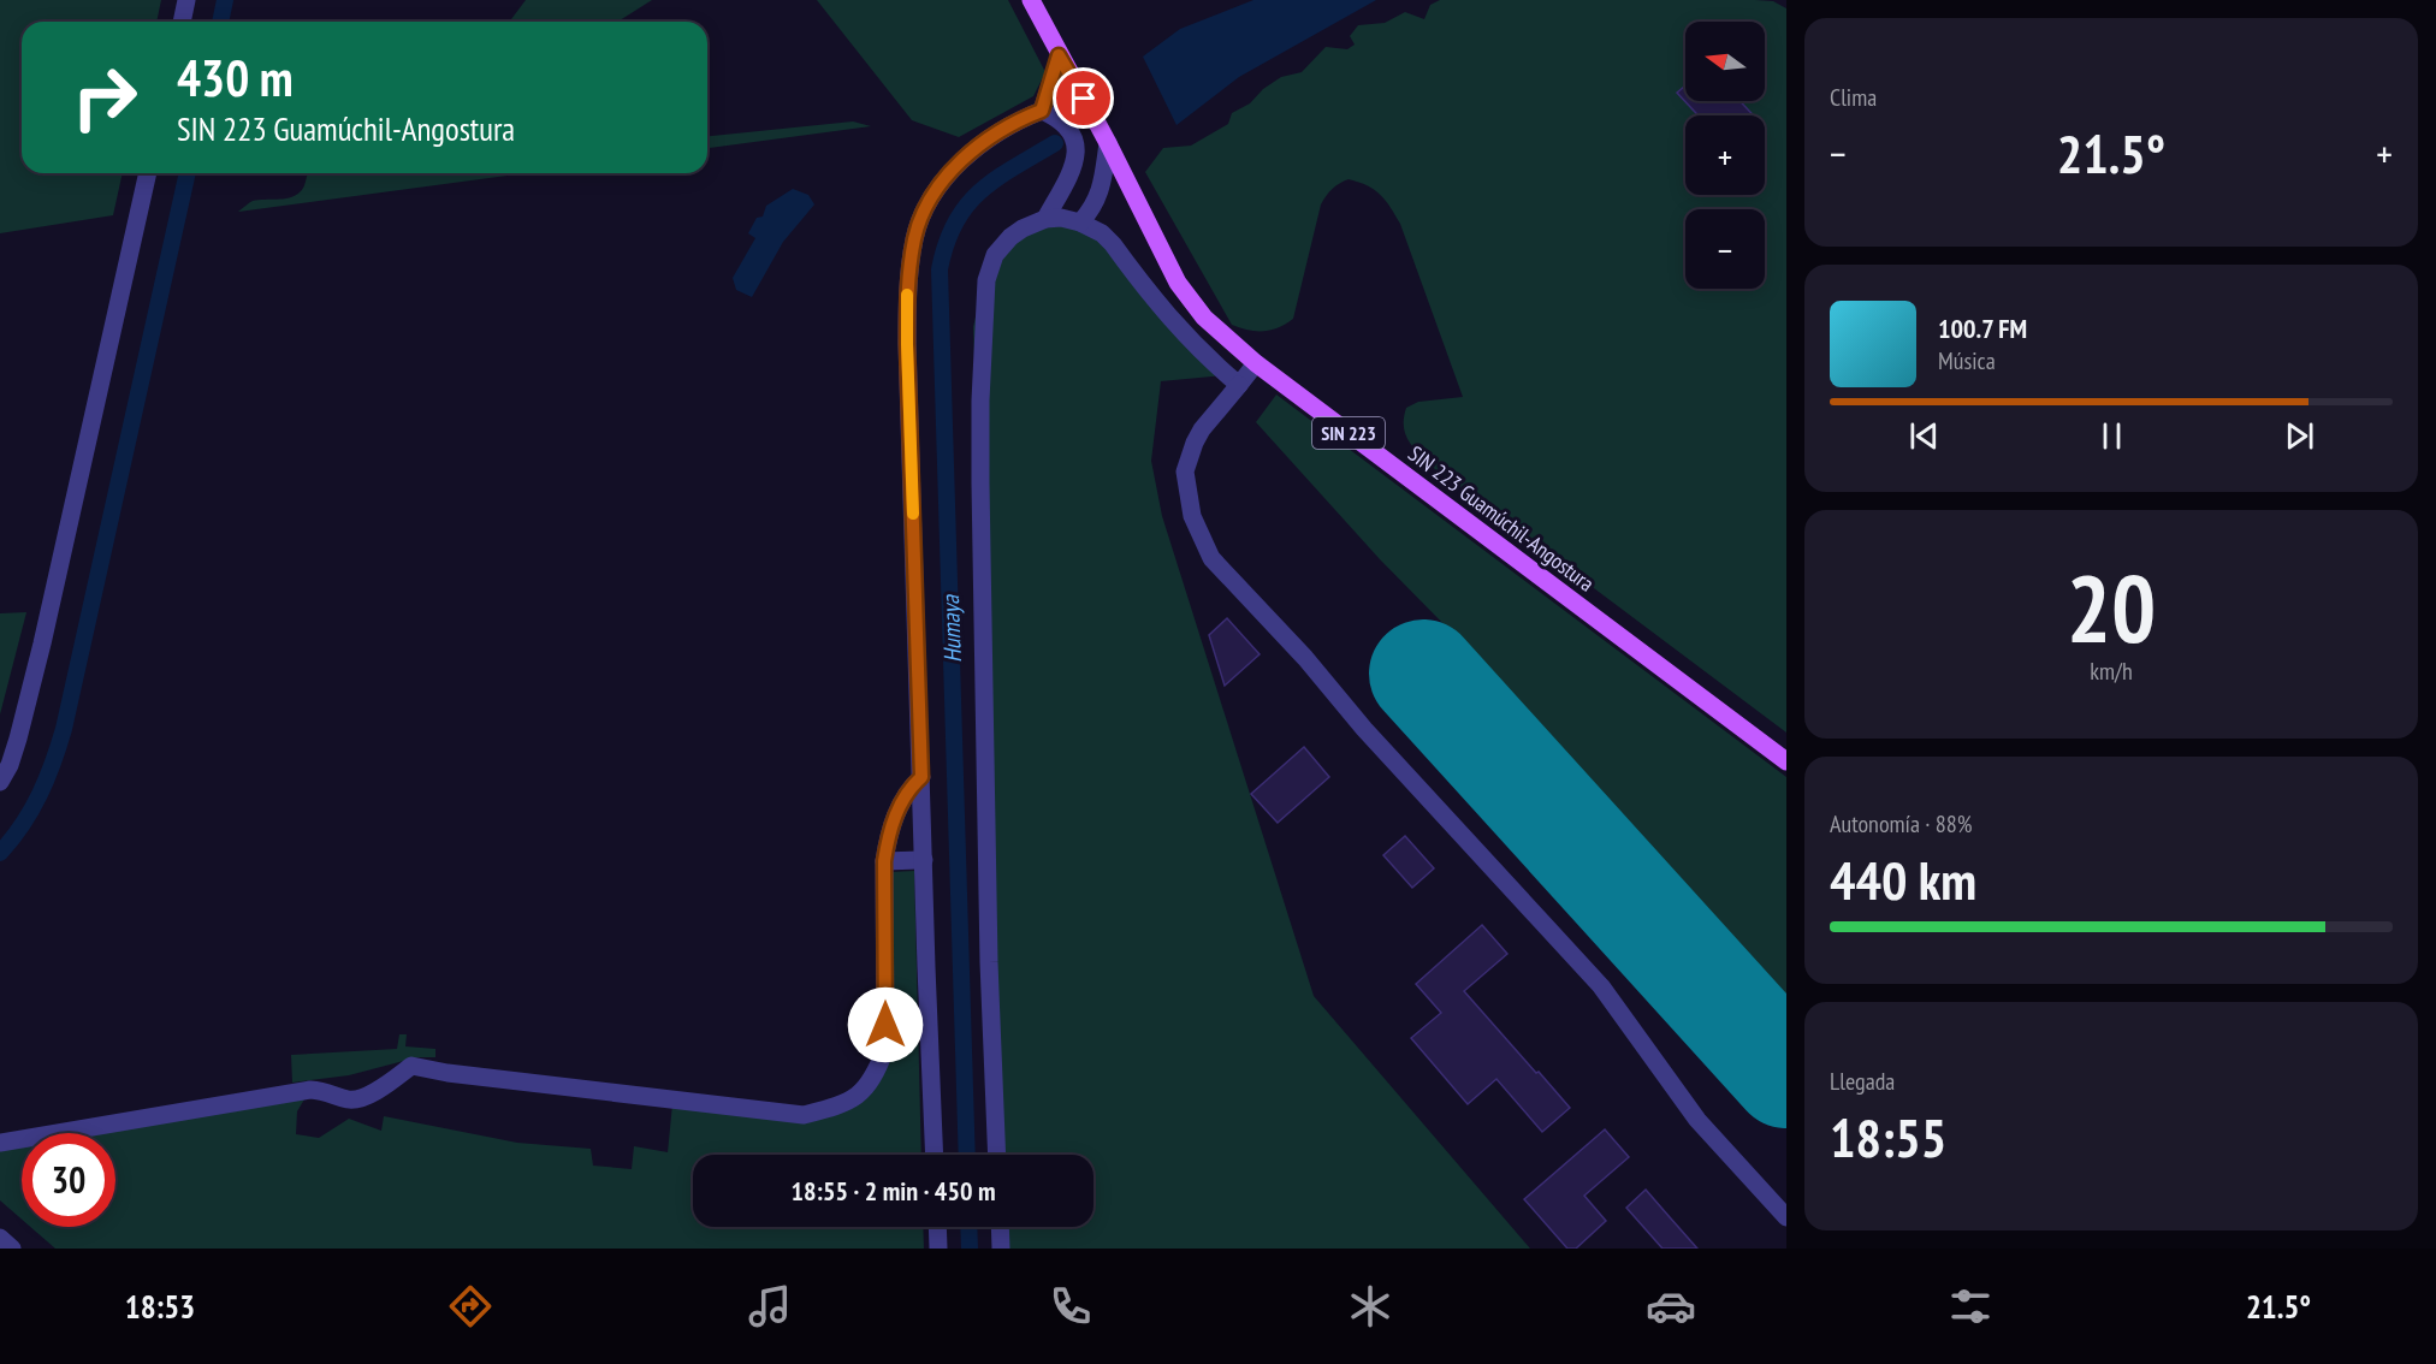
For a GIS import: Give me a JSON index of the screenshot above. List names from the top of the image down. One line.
{"streets":{"main road":["SIN 223","SIN 223 Guamúchil-Angostura"]},"water":["Humaya"],"north":"left","page":{"tile":["Clima",["20","km/h"],["Autonomía · 88%","440 km"],["Llegada","18:55"]],"map_buttons":["+","−"],"turn":["430 m","SIN 223 Guamúchil-Angostura"],"heat":["−","21.5°","+"],"song":["100.7 FM","Música"],"limit":"30","trip":"18:55 · 2 min · 450 m","tabs":["18:53","21.5°"]}}
